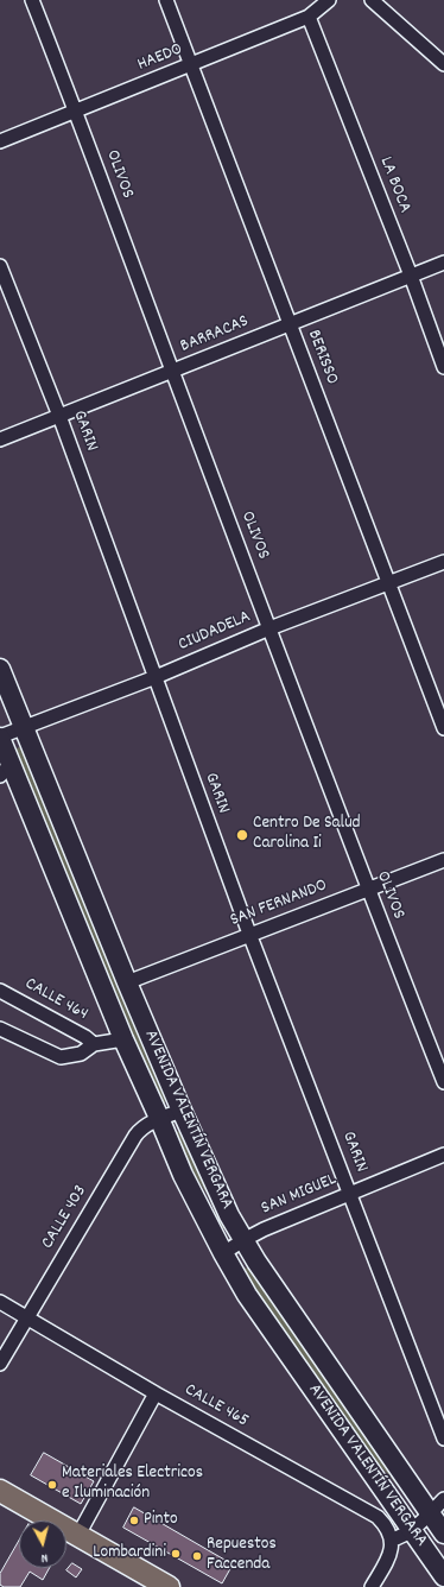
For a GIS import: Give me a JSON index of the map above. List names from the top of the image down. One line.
{"streets":{"street":["HAEDO","OLIVOS","LA BOCA","BARRACAS","BERISSO","GARIN","CIUDADELA","SAN FERNANDO","CALLE 464","AVENIDA VALENTÍN VERGARA","SAN MIGUEL","CALLE 403","CALLE 465"]},"crossings":[["HAEDO","OLIVOS"],["HAEDO","LA BOCA"],["HAEDO","BERISSO"],["OLIVOS","BARRACAS"],["OLIVOS","CIUDADELA"],["OLIVOS","SAN FERNANDO"],["LA BOCA","BARRACAS"],["BARRACAS","BERISSO"],["BARRACAS","GARIN"],["BERISSO","CIUDADELA"],["GARIN","CIUDADELA"],["GARIN","SAN FERNANDO"],["GARIN","SAN MIGUEL"],["CIUDADELA","AVENIDA VALENTÍN VERGARA"],["SAN FERNANDO","AVENIDA VALENTÍN VERGARA"],["CALLE 464","AVENIDA VALENTÍN VERGARA"],["AVENIDA VALENTÍN VERGARA","SAN MIGUEL"],["AVENIDA VALENTÍN VERGARA","CALLE 403"],["CALLE 403","CALLE 465"]],"places":["Centro De Salud Carolina Ii","Materiales Electricos e Iluminación","Pinto","Lombardini","Repuestos Faccenda"],"north":"bottom"}
